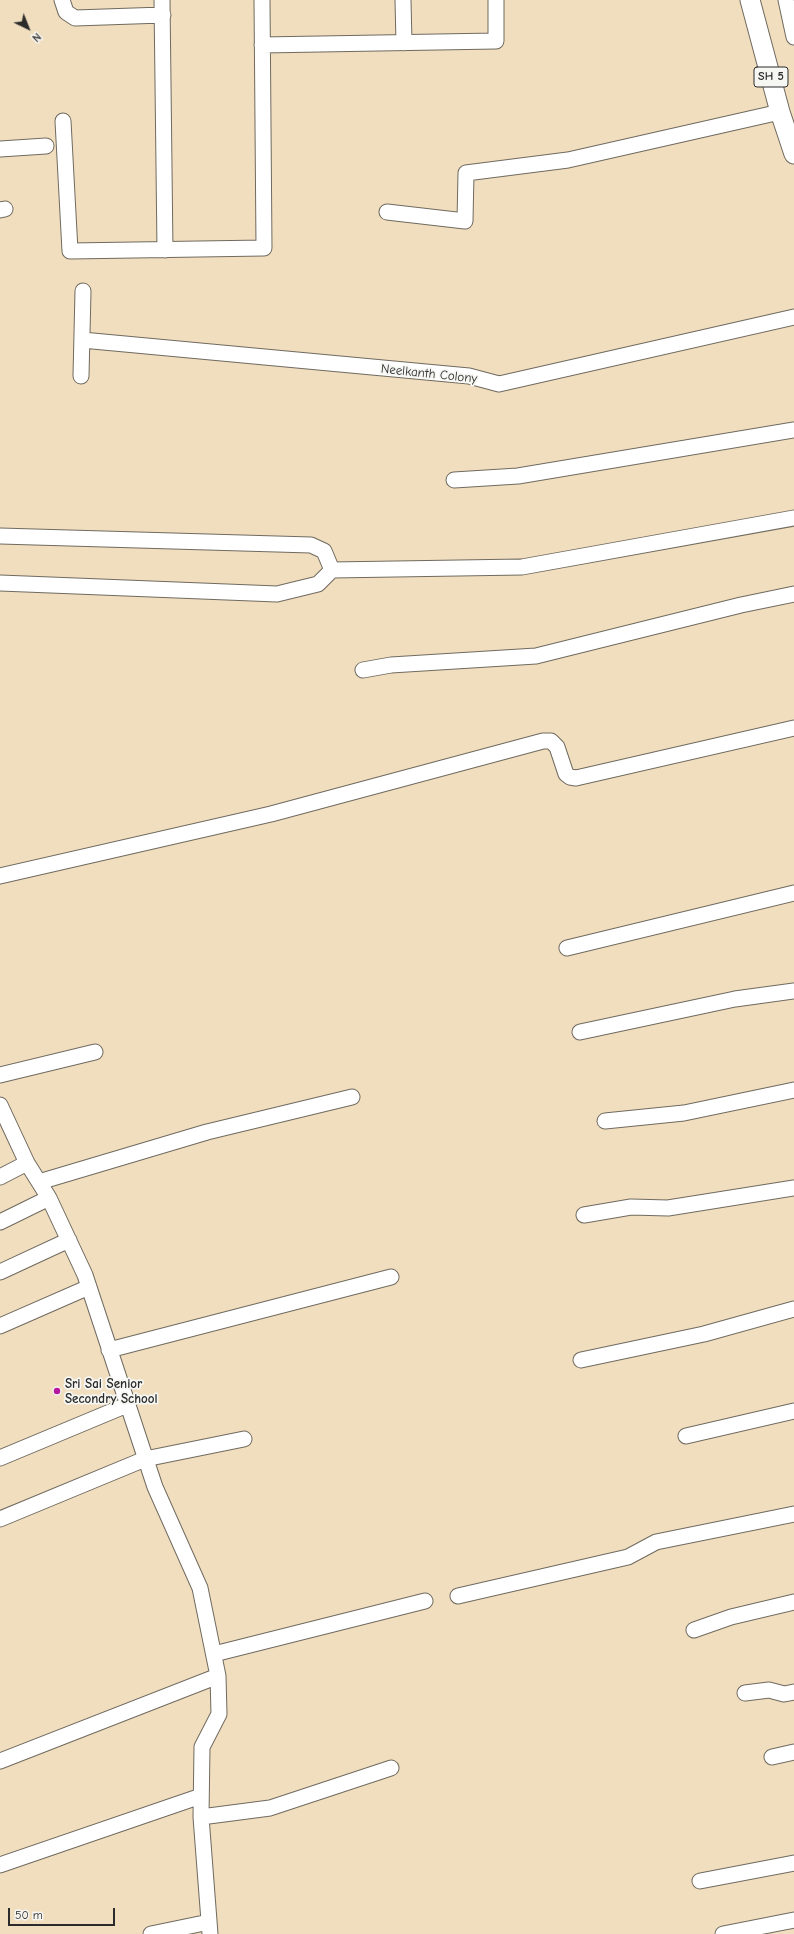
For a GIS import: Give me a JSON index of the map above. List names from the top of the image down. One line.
{"streets":{"main road":["SH 5"],"street":["Neelkanth Colony"]},"places":["Sri Sai Senior Secondry School"],"scale_bar":"50 m","north":"bottom right"}
